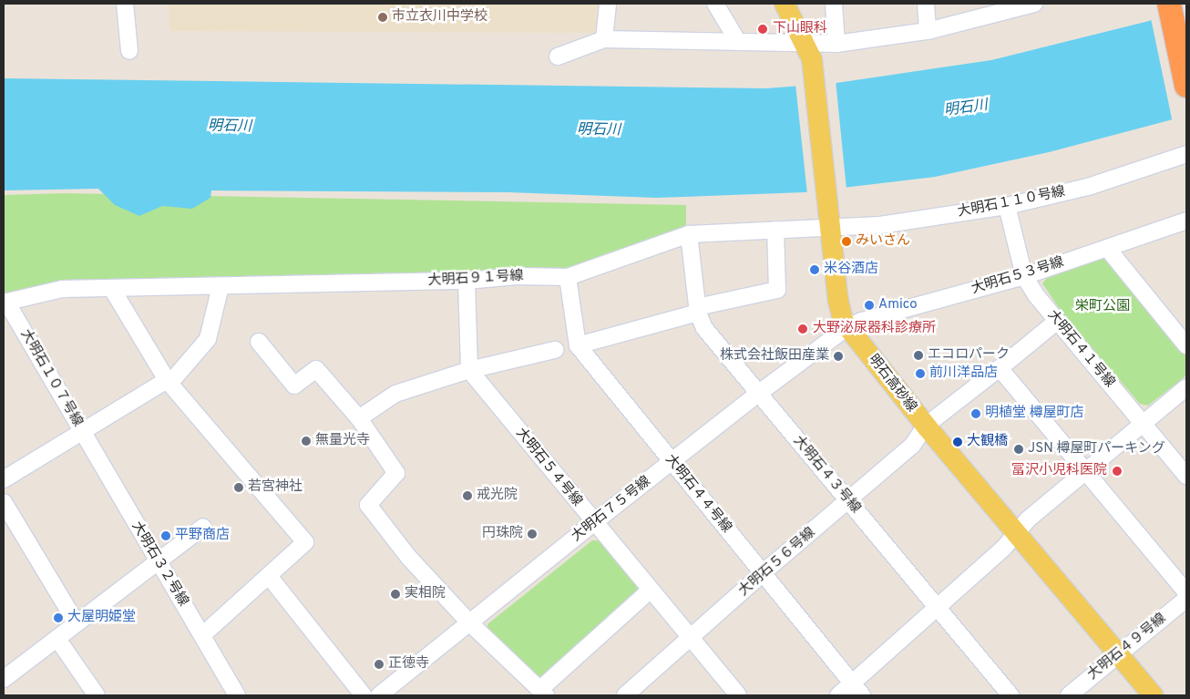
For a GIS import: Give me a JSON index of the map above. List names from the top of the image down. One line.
{"streets":{"main road":["明石高砂線"],"street":["大明石１１０号線","大明石５３号線","大明石９１号線","大明石４１号線","大明石１０７号線","大明石５４号線","大明石４３号線","大明石４４号線","大明石７５号線","大明石５６号線","大明石３２号線","大明石４９号線"]},"crossings":[["大明石１１０号線","大明石９１号線"],["大明石１１０号線","大明石４１号線"],["大明石１１０号線","明石高砂線"],["大明石５３号線","大明石４１号線"],["大明石５３号線","明石高砂線"],["大明石５３号線","大明石７５号線"],["大明石９１号線","大明石１０７号線"],["大明石９１号線","明石高砂線"],["大明石９１号線","大明石４３号線"],["大明石９１号線","大明石４４号線"],["大明石４１号線","大明石５６号線"],["大明石１０７号線","大明石３２号線"],["明石高砂線","大明石７５号線"],["明石高砂線","大明石５６号線"],["明石高砂線","大明石４９号線"],["大明石５４号線","大明石７５号線"],["大明石５４号線","大明石５６号線"],["大明石４３号線","大明石７５号線"],["大明石４３号線","大明石５６号線"],["大明石４４号線","大明石７５号線"],["大明石４４号線","大明石５６号線"]],"water":["明石川"],"parks":["栄町公園"],"places":["市立衣川中学校","下山眼科","みいさん","米谷酒店","Amico","大野泌尿器科診療所","エコロパーク","株式会社飯田産業","前川洋品店","明植堂 樽屋町店","無量光寺","大観橋","JSN 樽屋町パーキング","冨沢小児科医院","若宮神社","戒光院","円珠院","平野商店","実相院","大屋明姫堂","正徳寺"]}
